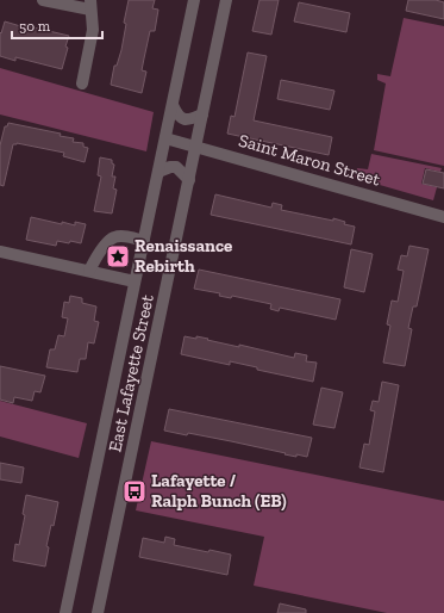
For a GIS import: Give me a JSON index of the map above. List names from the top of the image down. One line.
{"streets":{"street":["Saint Maron Street","East Lafayette Street"]},"crossings":[["Saint Maron Street","East Lafayette Street"]],"places":{"place":["Renaissance Rebirth"],"bus stop":["Lafayette / Ralph Bunch (EB)"]},"scale_bar":"50 m"}
